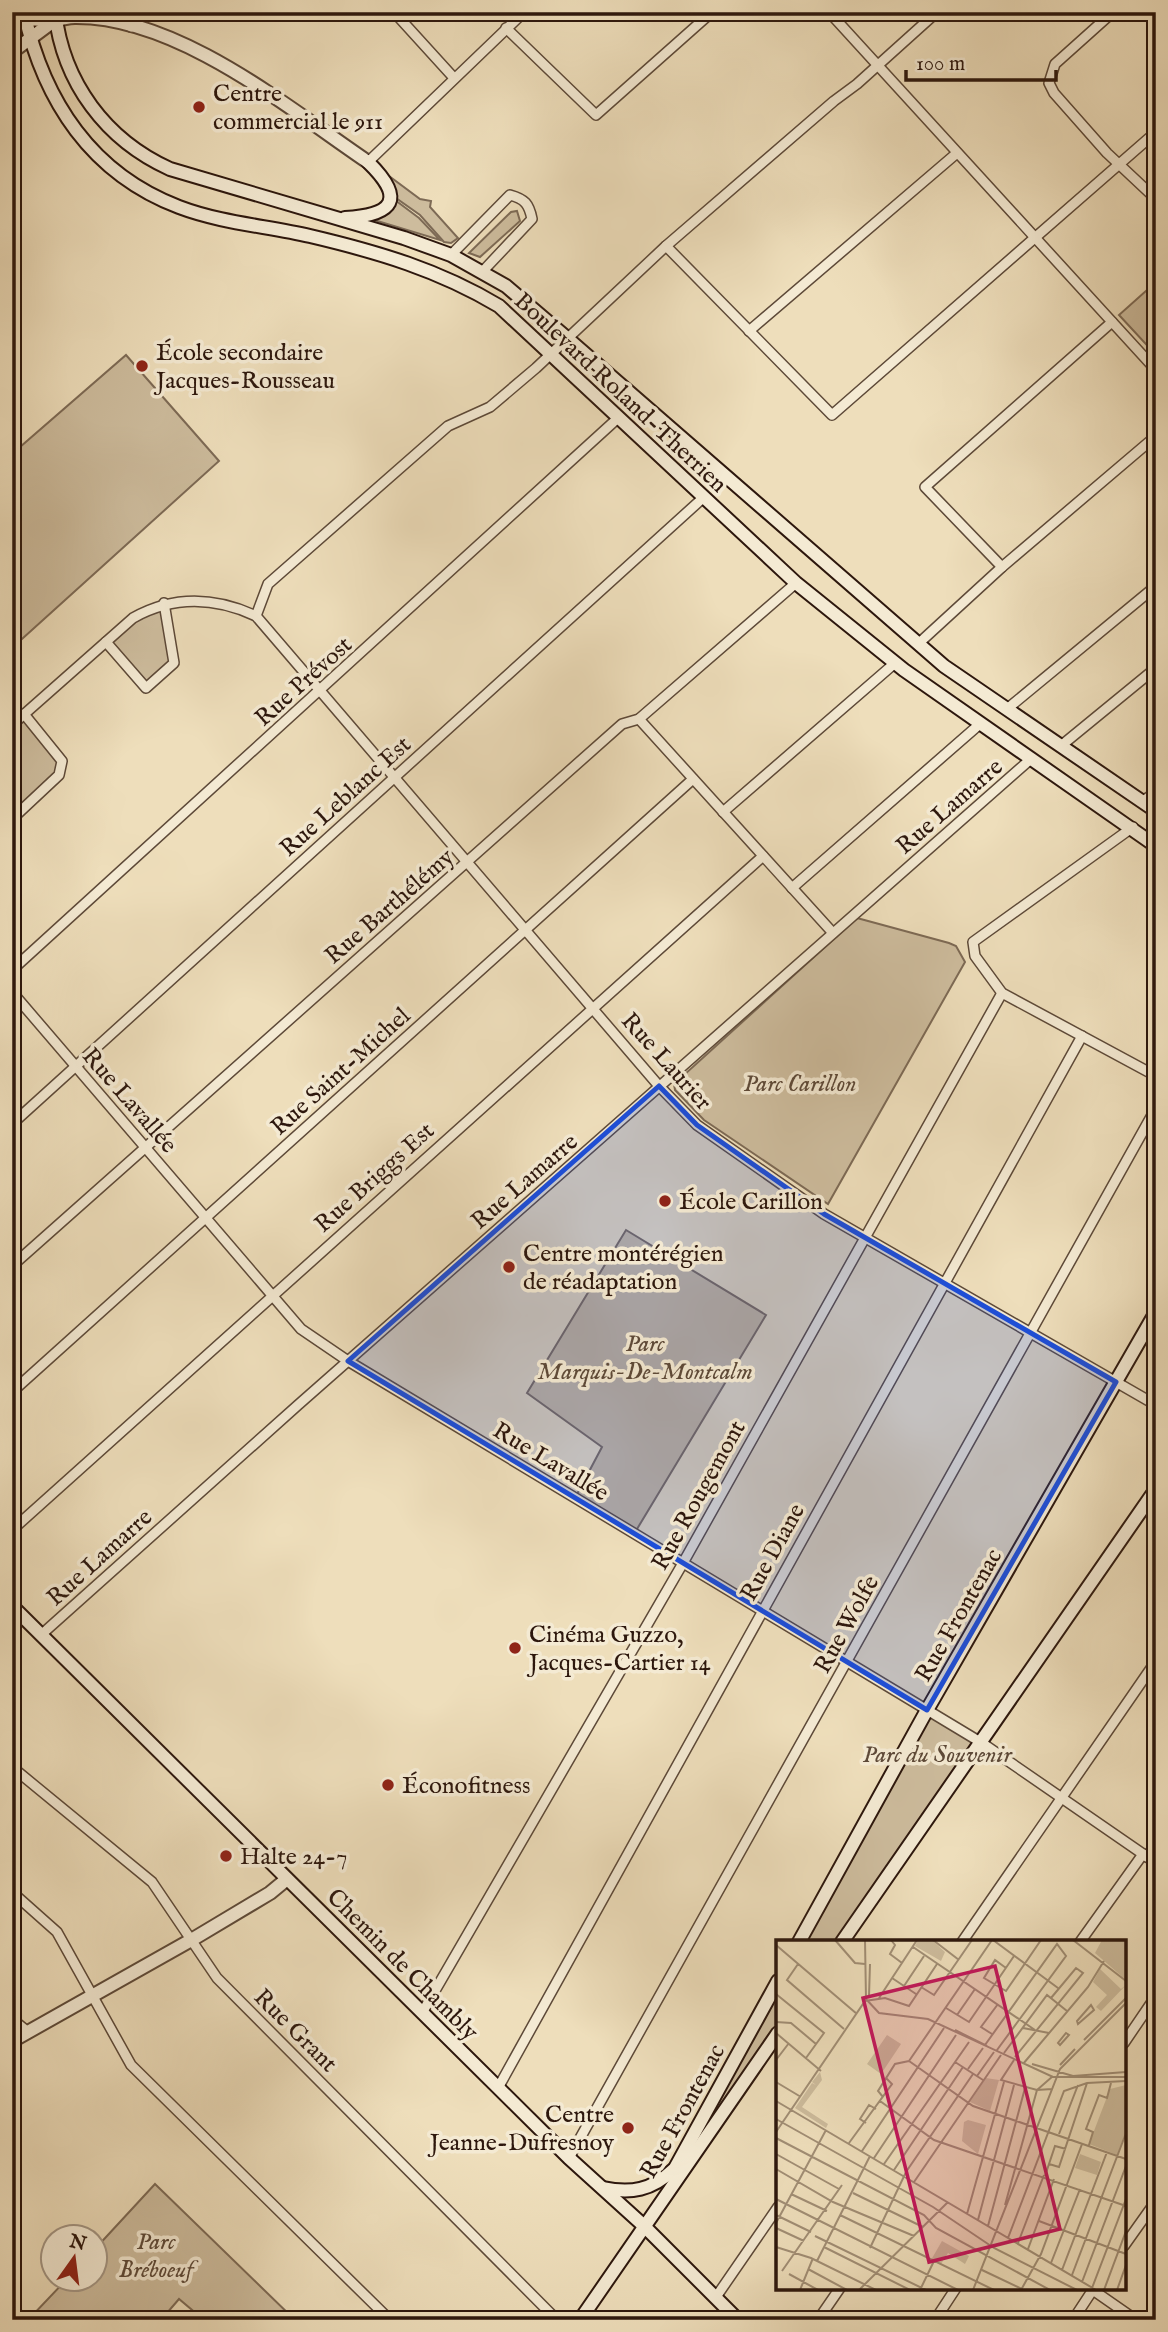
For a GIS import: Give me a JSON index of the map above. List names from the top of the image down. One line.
{"streets":{"main road":["Boulevard Roland-Therrien","Rue Frontenac","Chemin de Chambly"],"street":["Rue Prévost","Rue Leblanc Est","Rue Lamarre","Rue Barthélémy","Rue Laurier","Rue Saint-Michel","Rue Lavallée","Rue Briggs Est","Rue Rougemont","Rue Diane","Rue Wolfe","Rue Grant"]},"crossings":[["Boulevard Roland-Therrien","Rue Prévost"],["Boulevard Roland-Therrien","Rue Leblanc Est"],["Boulevard Roland-Therrien","Rue Lamarre"],["Boulevard Roland-Therrien","Rue Barthélémy"],["Rue Prévost","Rue Laurier"],["Rue Leblanc Est","Rue Laurier"],["Rue Leblanc Est","Rue Lavallée"],["Rue Lamarre","Rue Laurier"],["Rue Lamarre","Rue Lavallée"],["Rue Lamarre","Chemin de Chambly"],["Rue Barthélémy","Rue Laurier"],["Rue Barthélémy","Rue Lavallée"],["Rue Laurier","Rue Saint-Michel"],["Rue Laurier","Rue Briggs Est"],["Rue Laurier","Rue Rougemont"],["Rue Laurier","Rue Diane"],["Rue Laurier","Rue Frontenac"],["Rue Laurier","Rue Wolfe"],["Rue Saint-Michel","Rue Lavallée"],["Rue Lavallée","Rue Briggs Est"],["Rue Lavallée","Rue Rougemont"],["Rue Lavallée","Rue Diane"],["Rue Lavallée","Rue Frontenac"],["Rue Lavallée","Rue Wolfe"],["Rue Rougemont","Chemin de Chambly"],["Rue Diane","Chemin de Chambly"],["Rue Frontenac","Chemin de Chambly"],["Rue Wolfe","Chemin de Chambly"]],"parks":["Parc Carillon","Parc Marquis-De-Montcalm","Parc du Souvenir","Parc Bréboeuf"],"places":["Centre commercial le 911","École secondaire Jacques-Rousseau","École Carillon","Centre montérégien de réadaptation","Cinéma Guzzo, Jacques-Cartier 14","Éconofitness","Halte 24-7","Centre Jeanne-Dufresnoy"],"scale_bar":"100 m","north":"top"}
